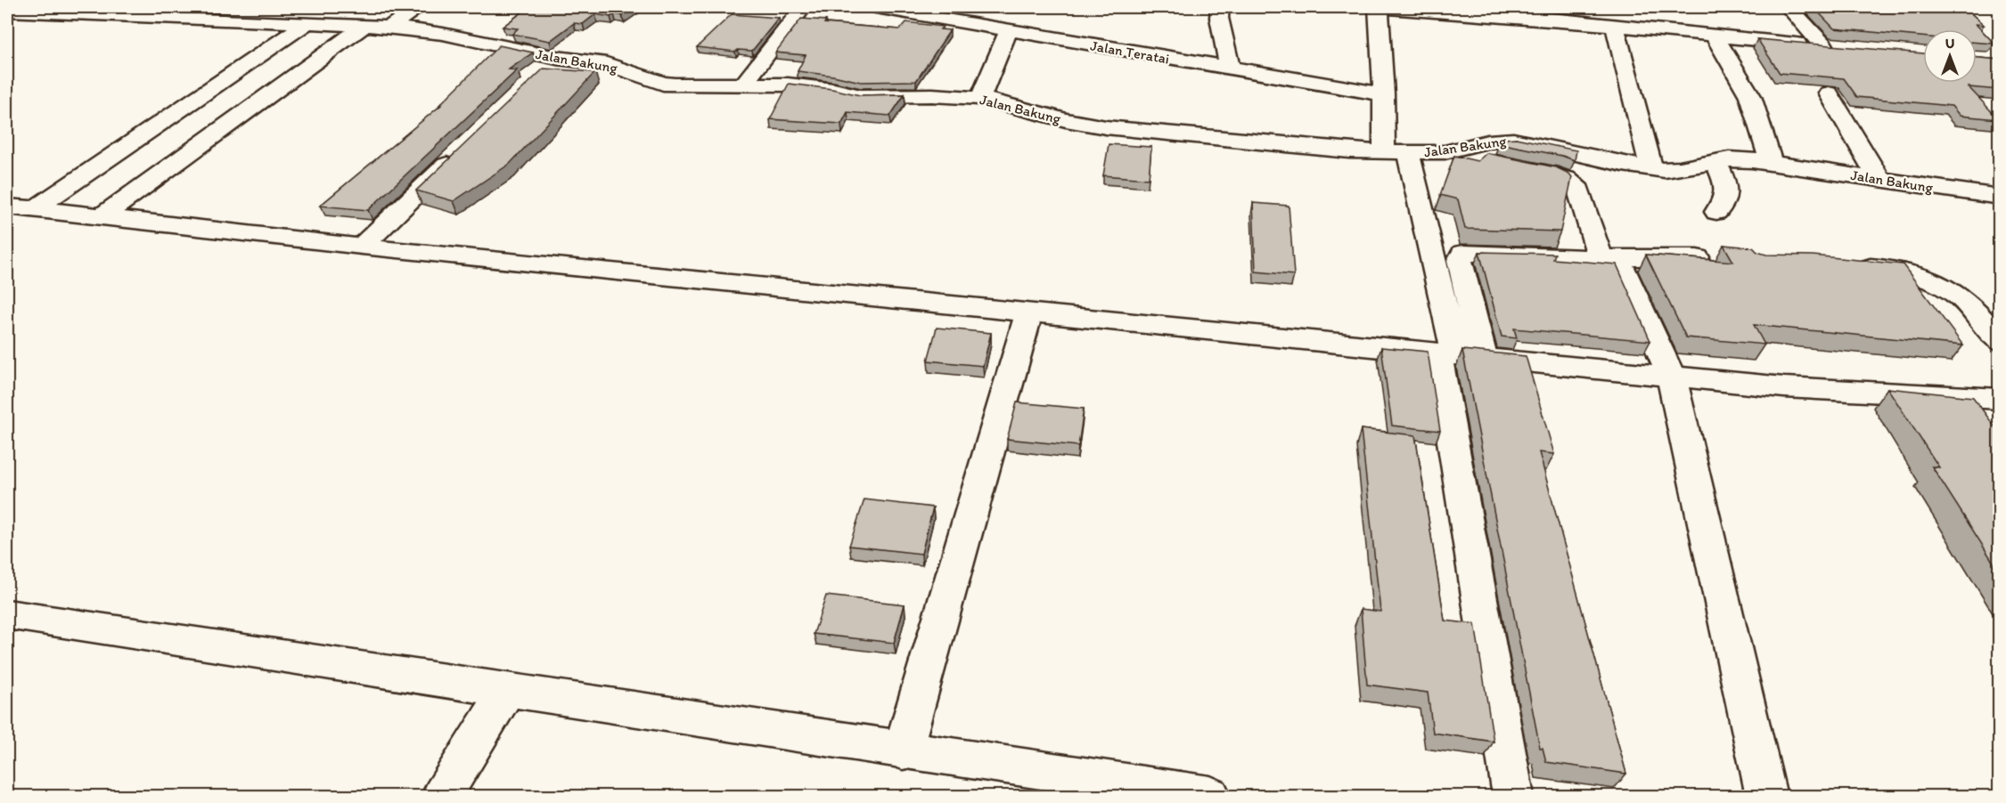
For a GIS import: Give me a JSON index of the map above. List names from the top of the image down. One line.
{"streets":{"street":["Jalan Teratai","Jalan Bakung"]},"north":"top"}
